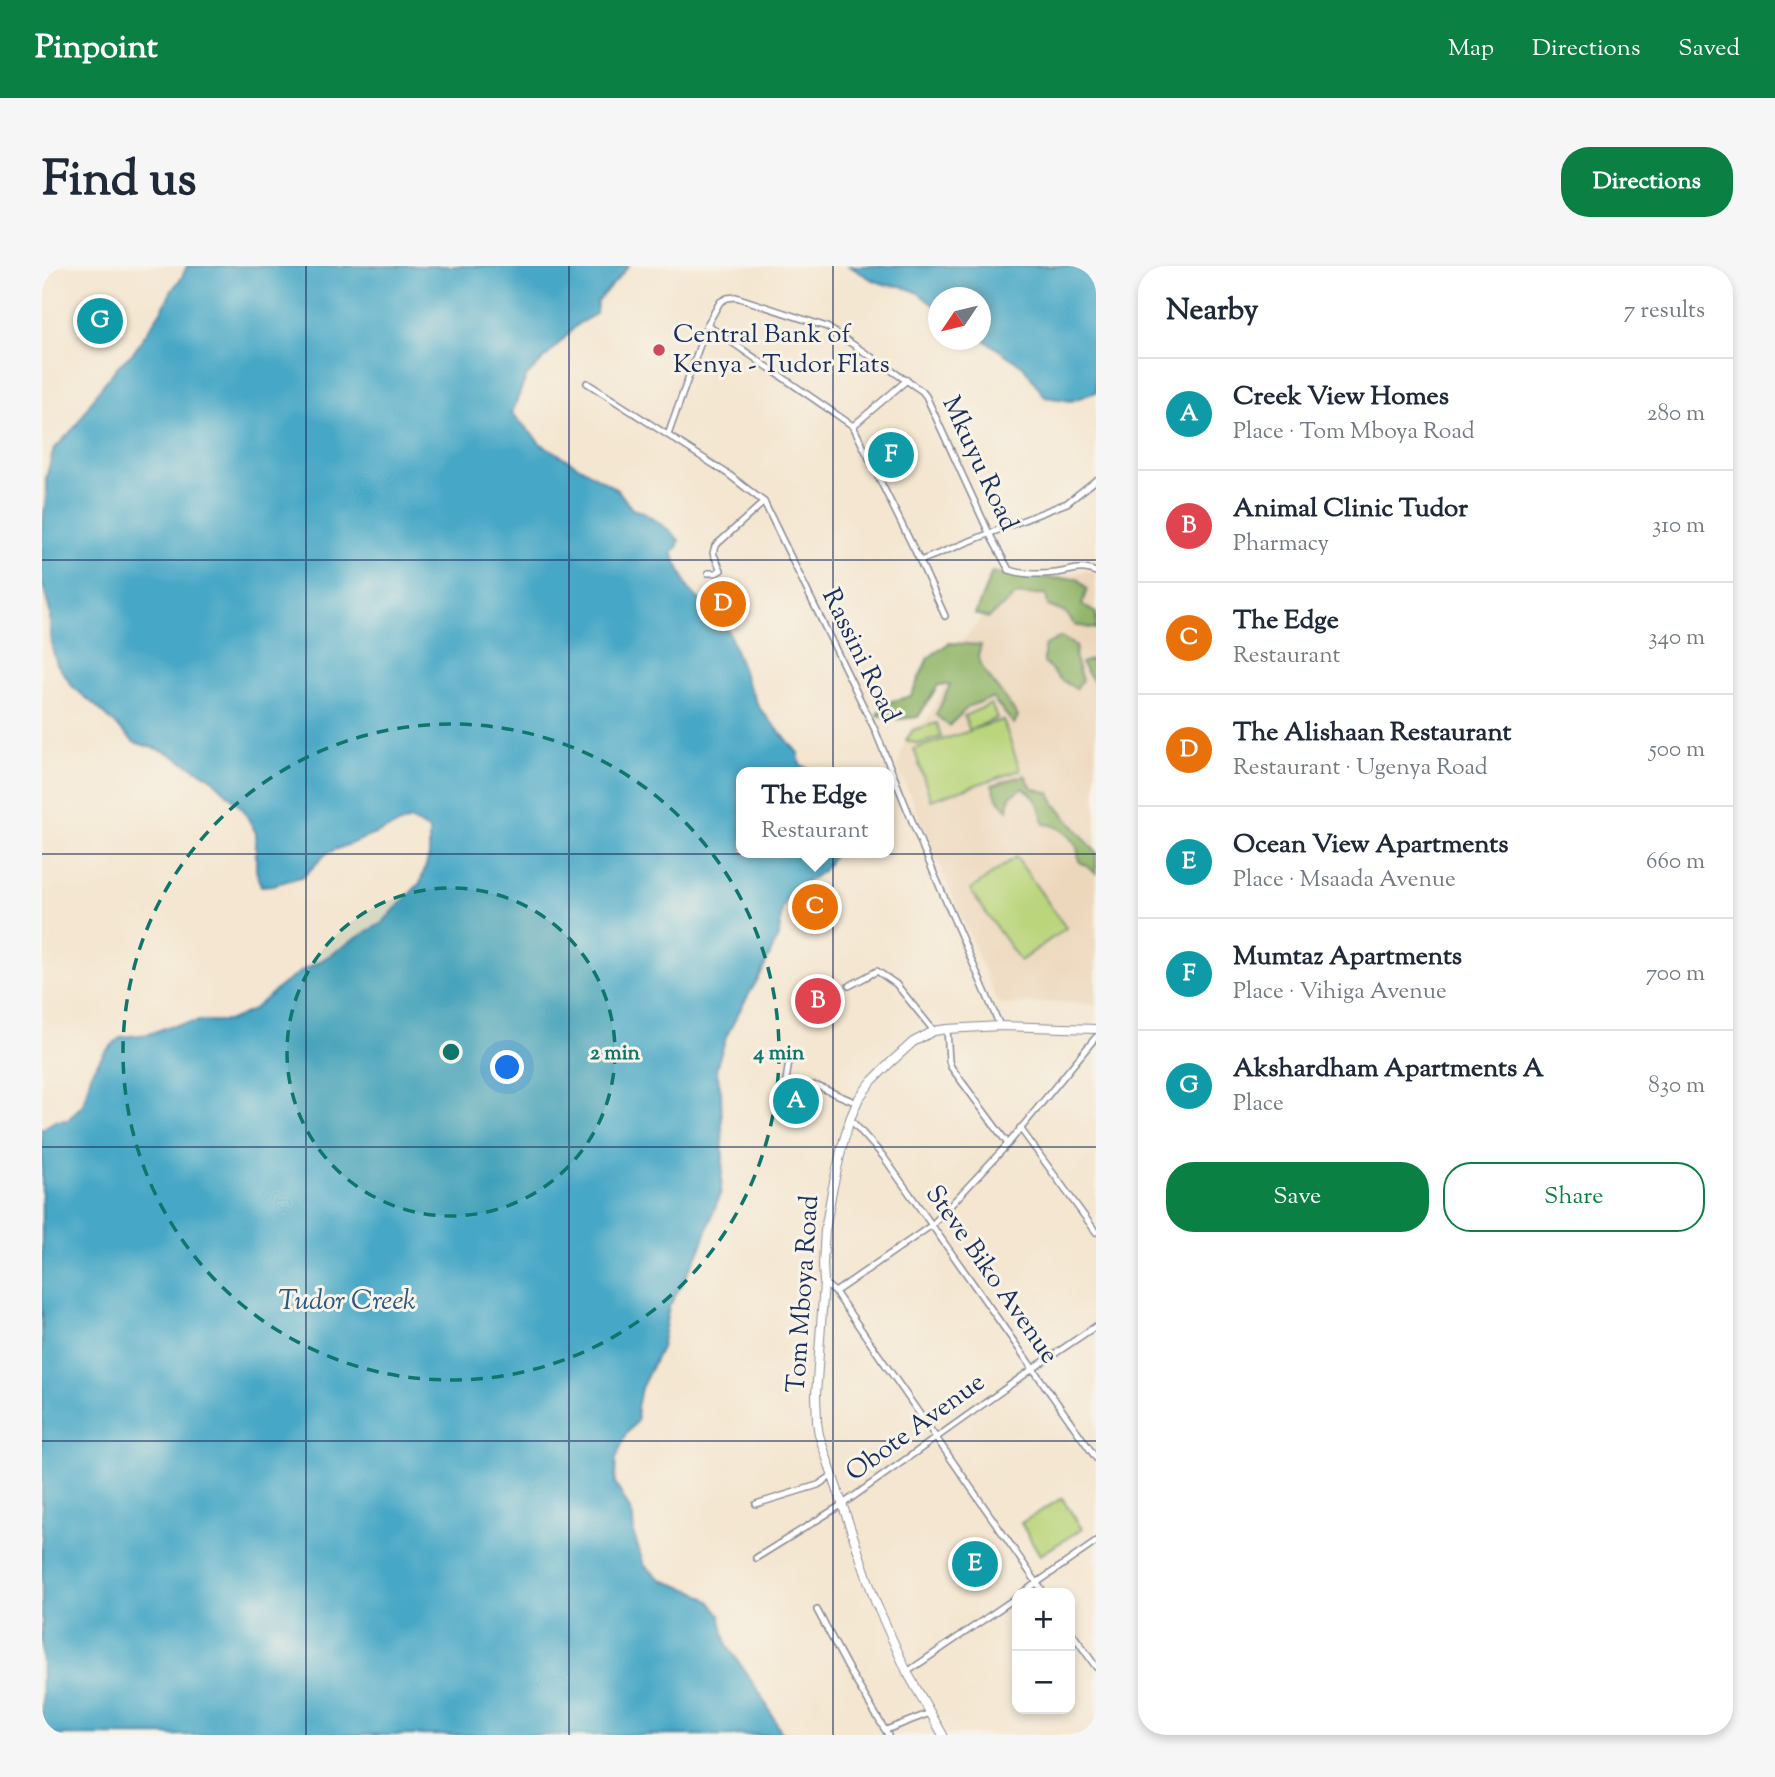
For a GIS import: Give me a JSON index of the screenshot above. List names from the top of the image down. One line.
{"streets":{"main road":["Tom Mboya Road"],"street":["Mkuyu Road","Rassini Road","Steve Biko Avenue","Obote Avenue"]},"crossings":[["Rassini Road","Tom Mboya Road"],["Steve Biko Avenue","Tom Mboya Road"],["Steve Biko Avenue","Obote Avenue"],["Tom Mboya Road","Obote Avenue"]],"water":["Tudor Creek"],"places":["Central Bank of Kenya - Tudor Flats"],"north":"bottom left","page":{"header":"Pinpoint","nav":["Map","Directions","Saved"],"title":"Find us","buttons":["Directions",["Save","Share"]],"heading":["Nearby","7 results"],"pins":["G","F","D","C","B","A","E"],"list":[{"mark":"A","name":"Creek View Homes","note":"Place · Tom Mboya Road","value":"280 m"},{"mark":"B","name":"Animal Clinic Tudor","note":"Pharmacy","value":"310 m"},{"mark":"C","name":"The Edge","note":"Restaurant","value":"340 m"},{"mark":"D","name":"The Alishaan Restaurant","note":"Restaurant · Ugenya Road","value":"500 m"},{"mark":"E","name":"Ocean View Apartments","note":"Place · Msaada Avenue","value":"660 m"},{"mark":"F","name":"Mumtaz Apartments","note":"Place · Vihiga Avenue","value":"700 m"},{"mark":"G","name":"Akshardham Apartments A","note":"Place","value":"830 m"}],"popup":["The Edge","Restaurant"],"map_buttons":["+","−"]},"rings":["2 min","4 min"]}
